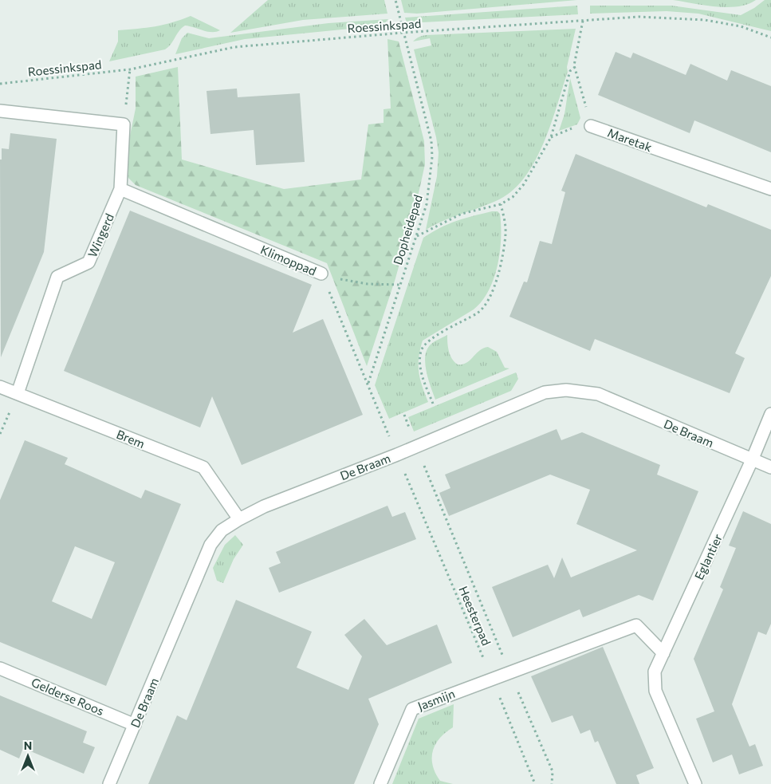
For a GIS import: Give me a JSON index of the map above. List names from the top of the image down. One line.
{"streets":{"street":["Maretak","Wingerd","Klimoppad","De Braam","Brem","Eglantier","Gelderse Roos","Jasmijn"],"path":["Roessinkspad","Dopheidepad","Heesterpad"]},"crossings":[["Roessinkspad","Dopheidepad"],["Dopheidepad","Klimoppad"],["Wingerd","Klimoppad"],["Wingerd","Brem"],["Klimoppad","De Braam"],["Klimoppad","Heesterpad"],["De Braam","Brem"],["De Braam","Eglantier"],["De Braam","Heesterpad"],["De Braam","Gelderse Roos"],["Heesterpad","Jasmijn"]],"north":"top"}
